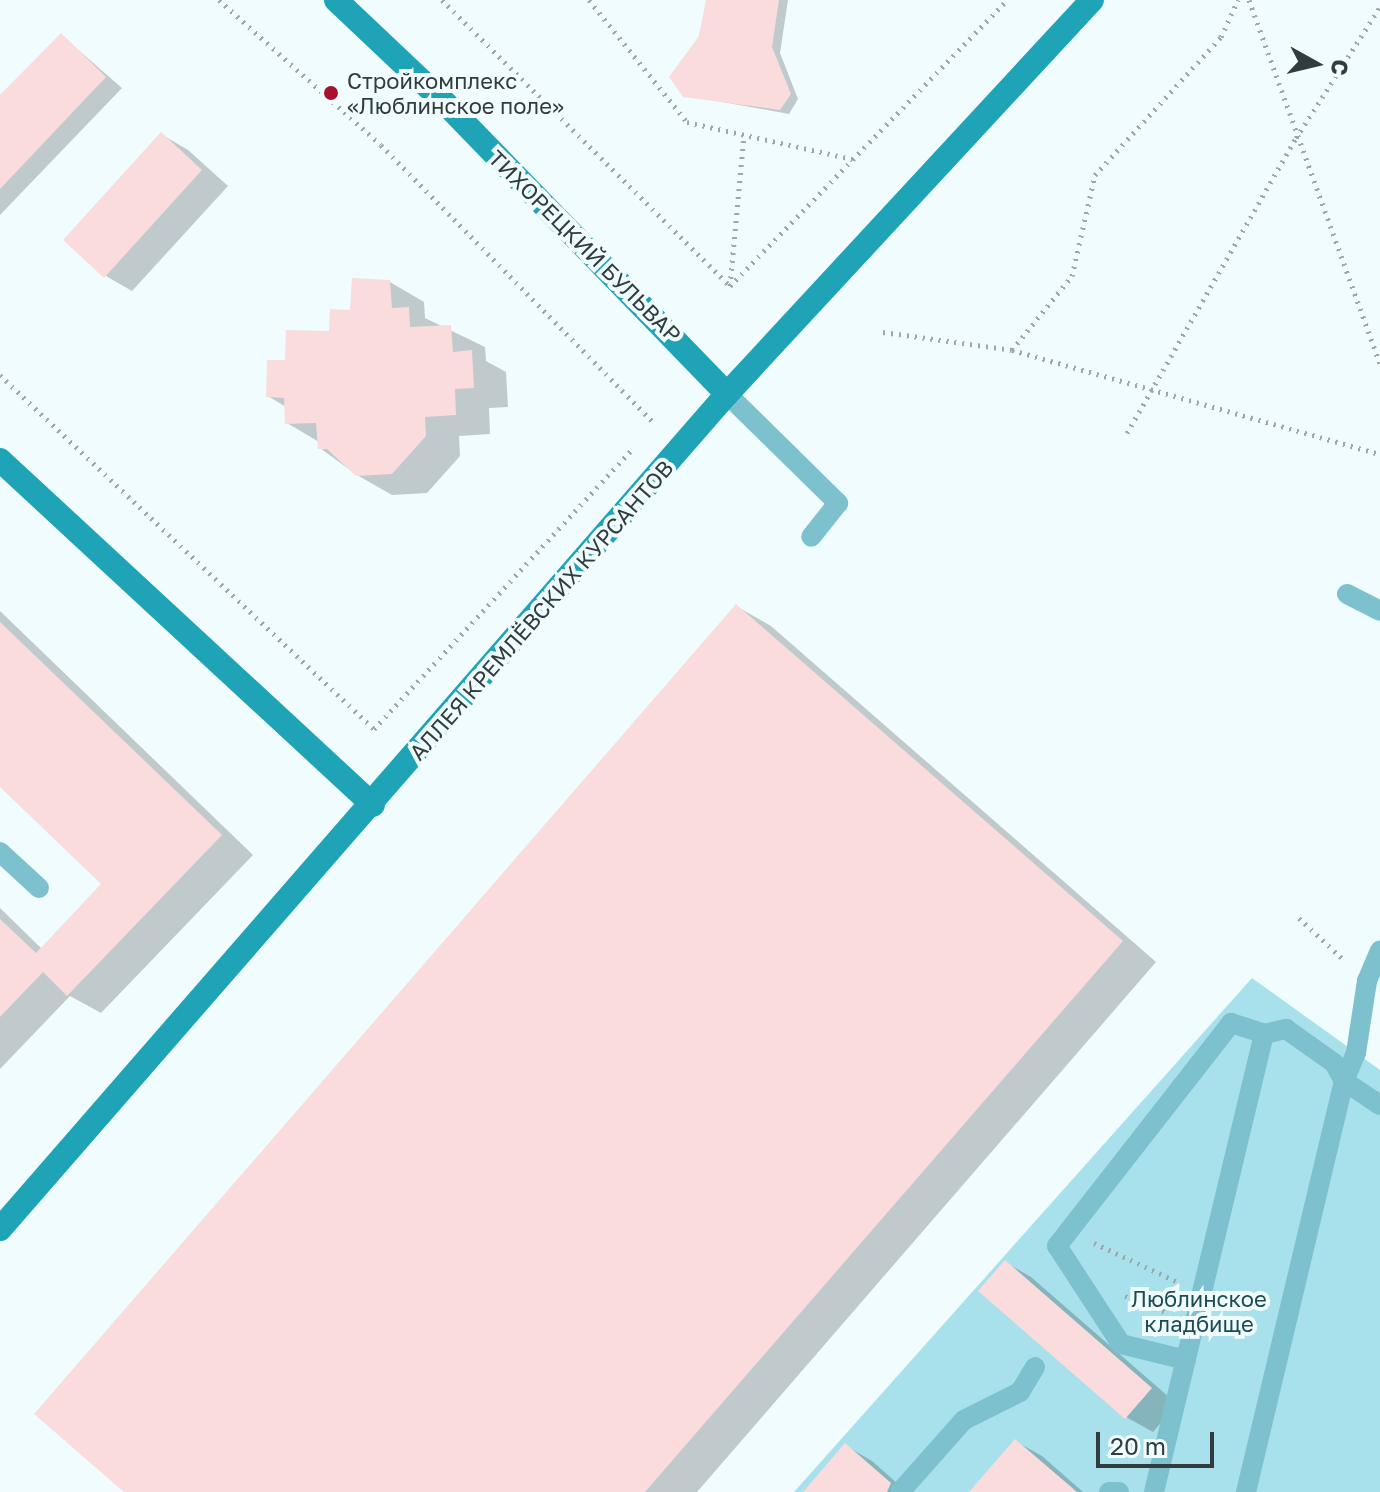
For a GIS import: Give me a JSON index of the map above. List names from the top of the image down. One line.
{"streets":{"main road":["ТИХОРЕЦКИЙ БУЛЬВАР","АЛЛЕЯ КРЕМЛЁВСКИХ КУРСАНТОВ"]},"crossings":[["ТИХОРЕЦКИЙ БУЛЬВАР","АЛЛЕЯ КРЕМЛЁВСКИХ КУРСАНТОВ"]],"parks":["Люблинское кладбище"],"places":["Стройкомплекс «Люблинское поле»"],"scale_bar":"20 m","north":"right"}
